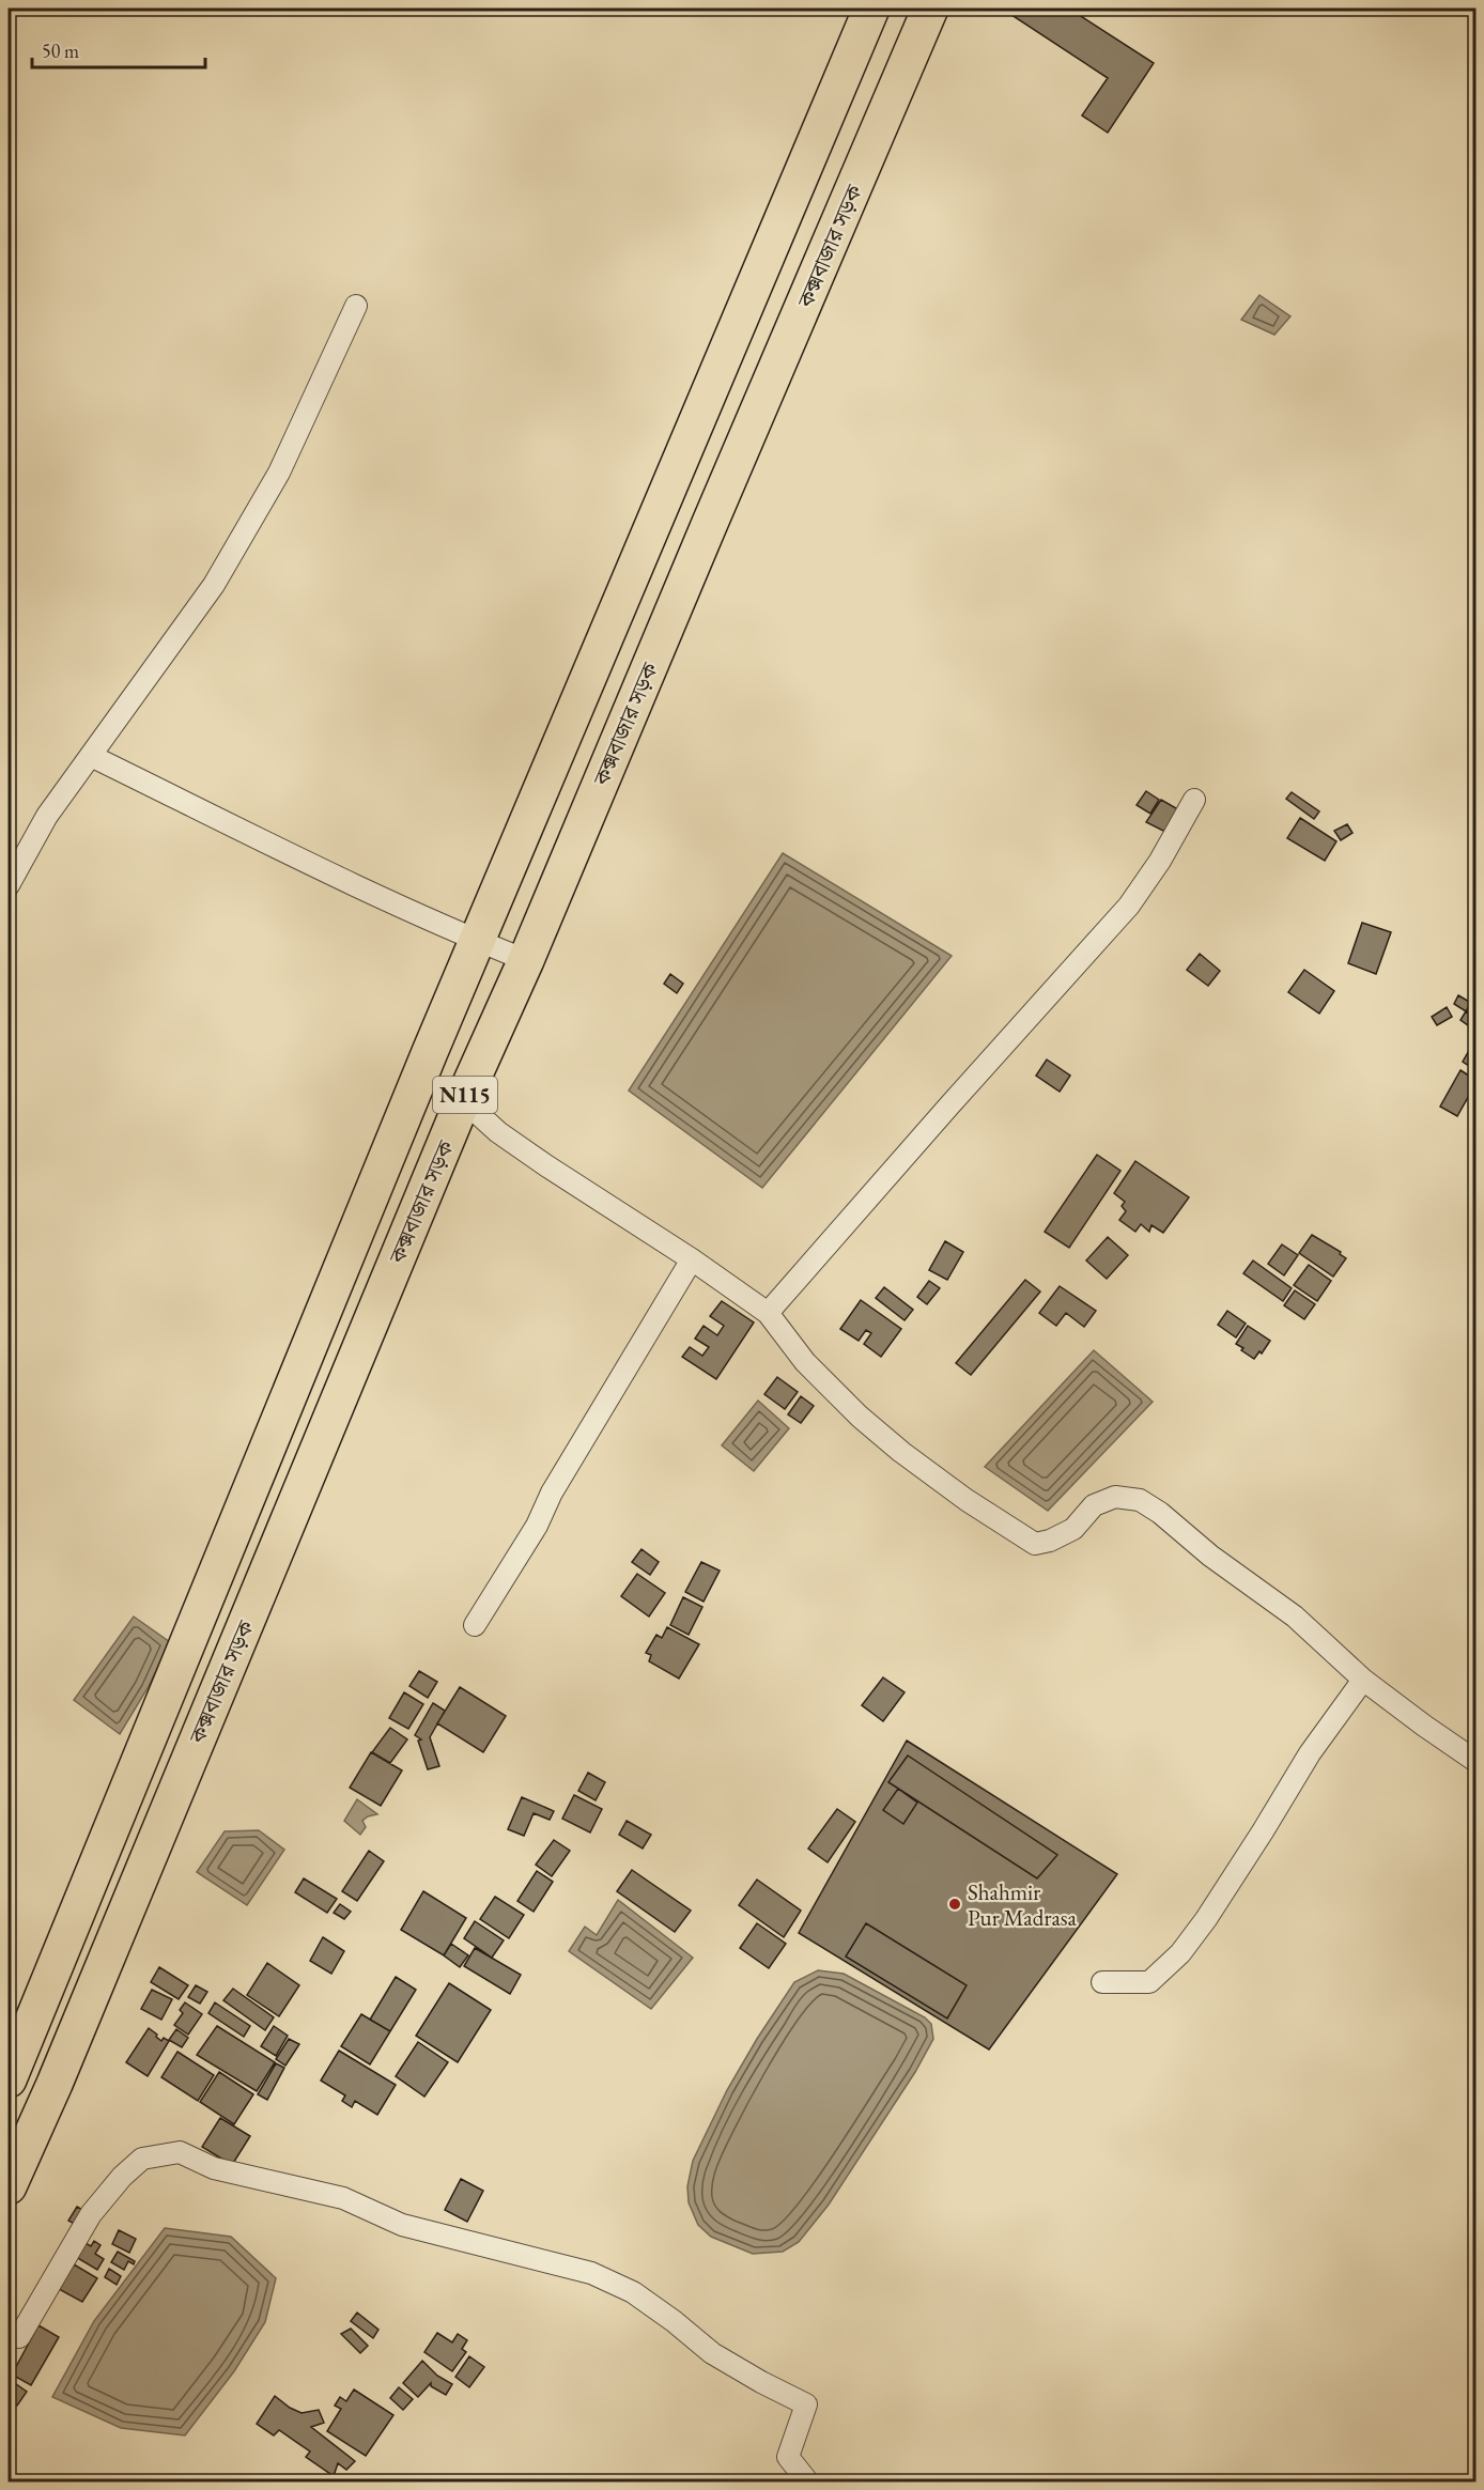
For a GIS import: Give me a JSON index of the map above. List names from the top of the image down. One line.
{"streets":{"highway":["কক্সবাজার সড়ক","N115"]},"places":["Shahmir Pur Madrasa"],"scale_bar":"50 m"}
